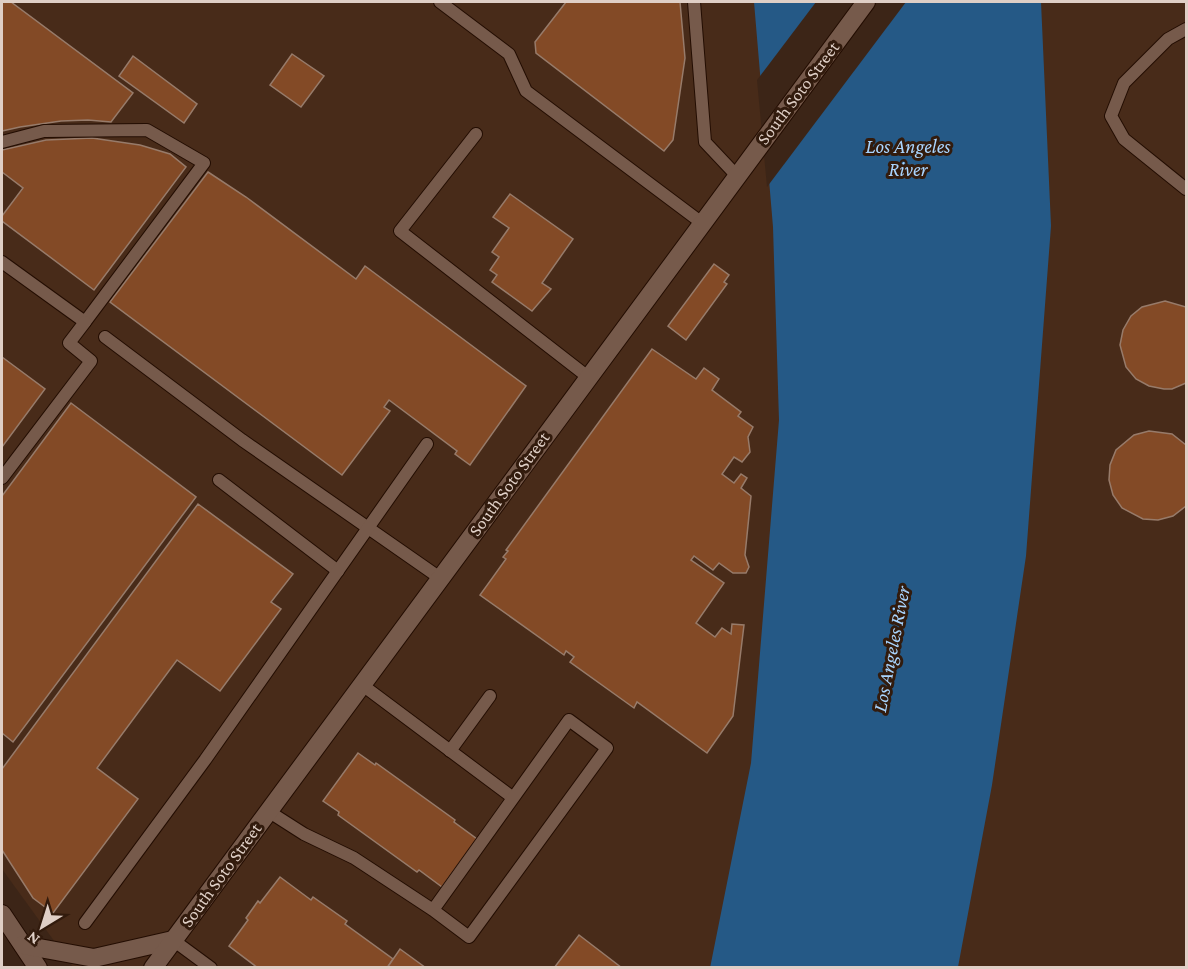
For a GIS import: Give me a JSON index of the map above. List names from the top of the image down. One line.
{"streets":{"main road":["South Soto Street"]},"water":["Los Angeles River"],"north":"bottom left"}
